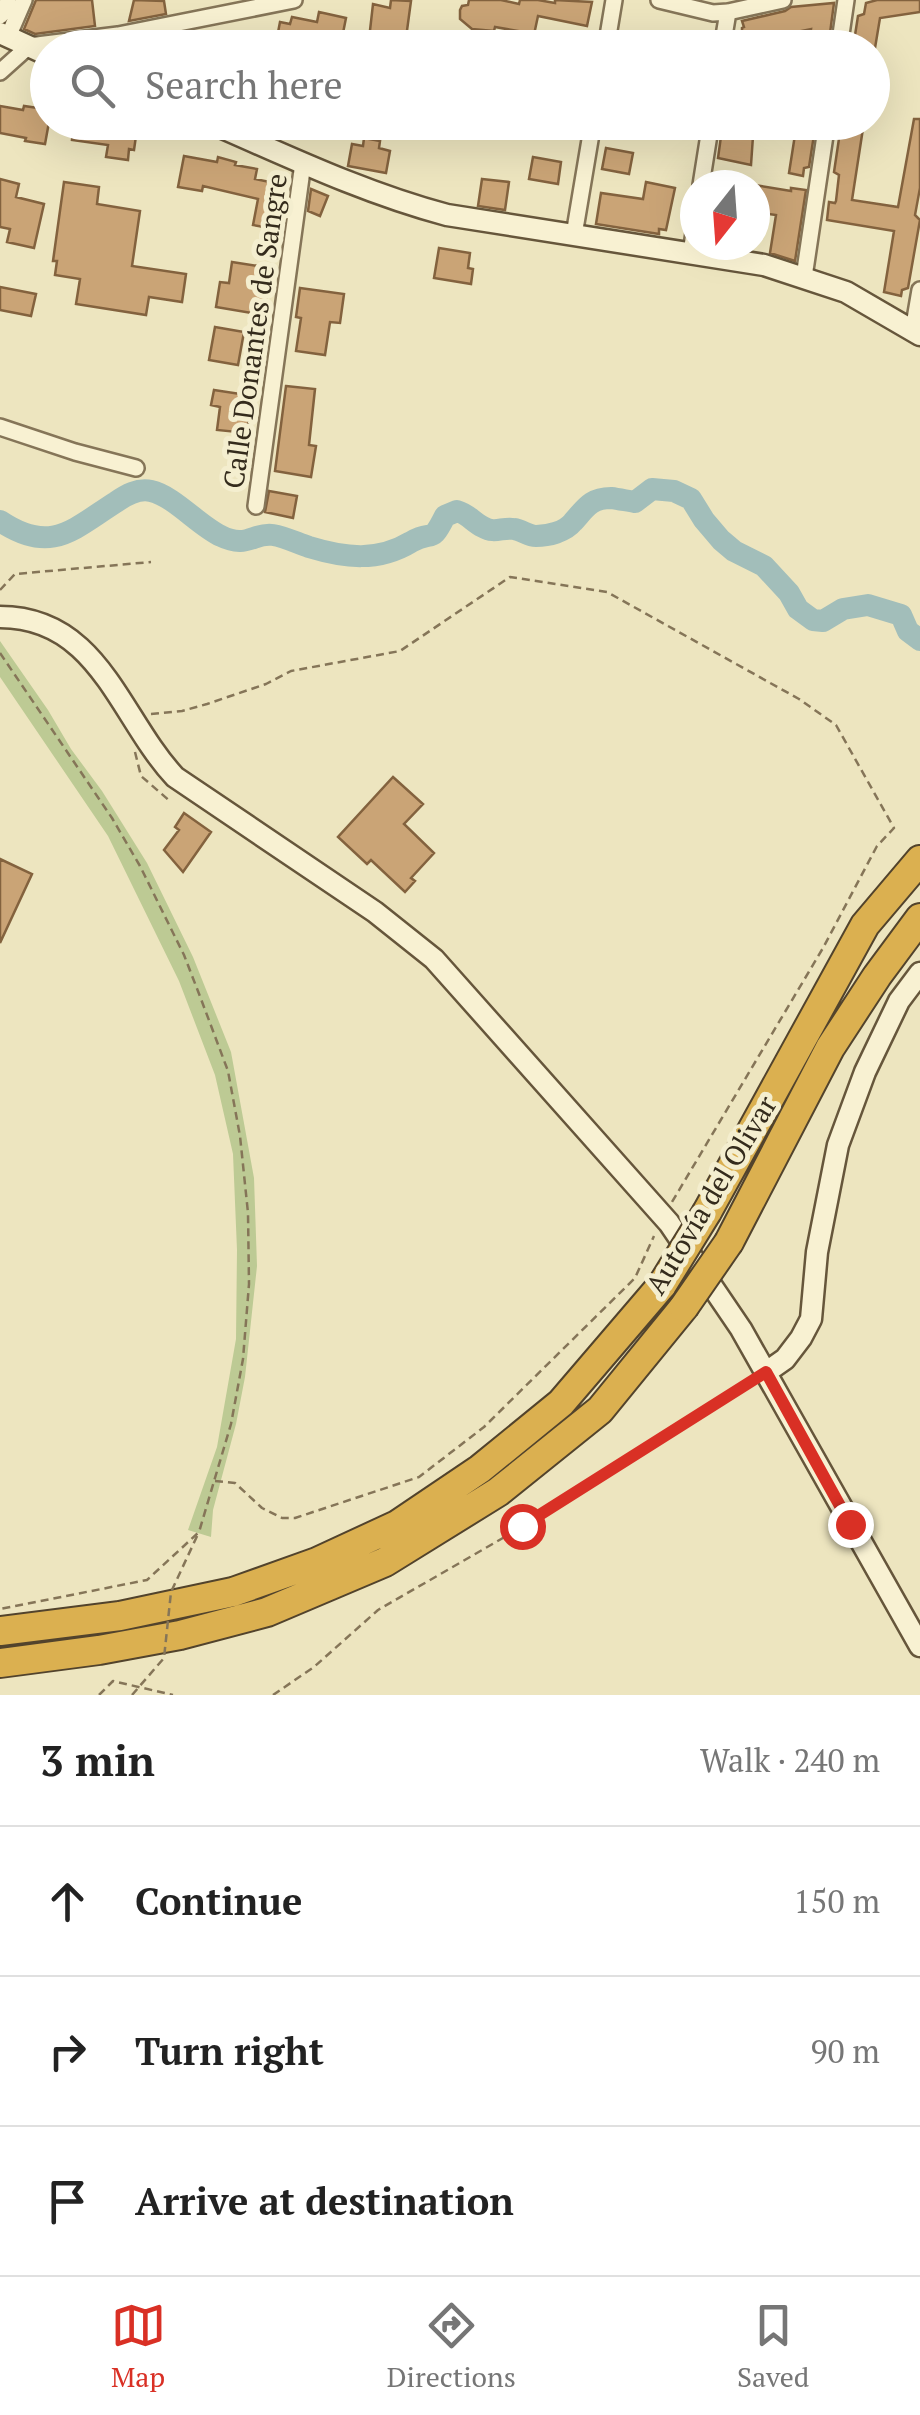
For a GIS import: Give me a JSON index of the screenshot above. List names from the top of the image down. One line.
{"streets":{"highway":["Autovía del Olivar"],"street":["Calle Donantes de Sangre"]},"north":"bottom","page":{"search":"Search here","heading":["3 min","Walk · 240 m"],"list":[["Continue","150 m"],["Turn right","90 m"],"Arrive at destination"],"nav":["Map","Directions","Saved"]}}
